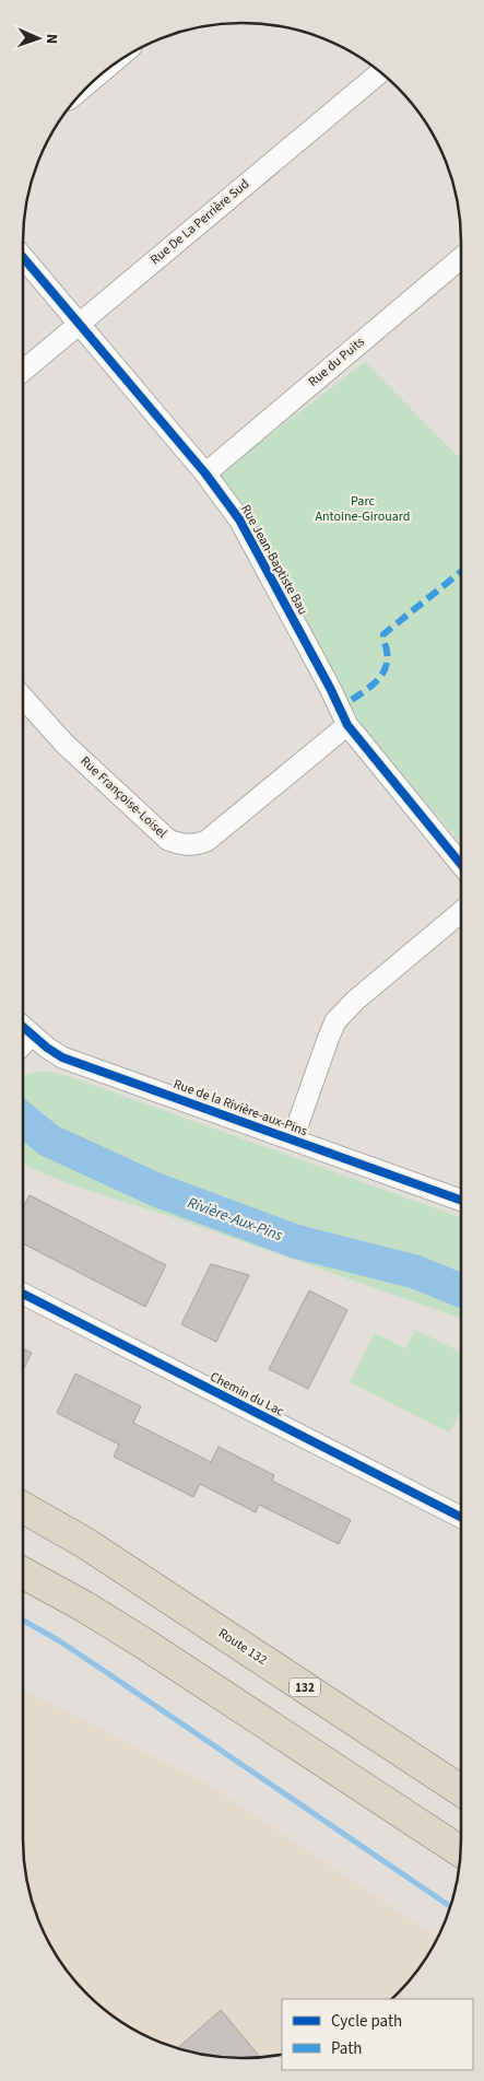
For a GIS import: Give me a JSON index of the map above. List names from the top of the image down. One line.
{"streets":{"highway":["Route 132","132"],"street":["Rue De La Perrière Sud","Rue du Puits","Rue Jean-Baptiste Bau","Rue Françoise-Loisel","Rue de la Rivière-aux-Pins","Chemin du Lac"]},"crossings":[["Rue De La Perrière Sud","Rue Jean-Baptiste Bau"],["Rue du Puits","Rue Jean-Baptiste Bau"],["Rue Jean-Baptiste Bau","Rue Françoise-Loisel"]],"water":["Rivière-Aux-Pins"],"parks":["Parc Antoine-Girouard"],"legend":["Cycle path","Path"],"north":"right"}
